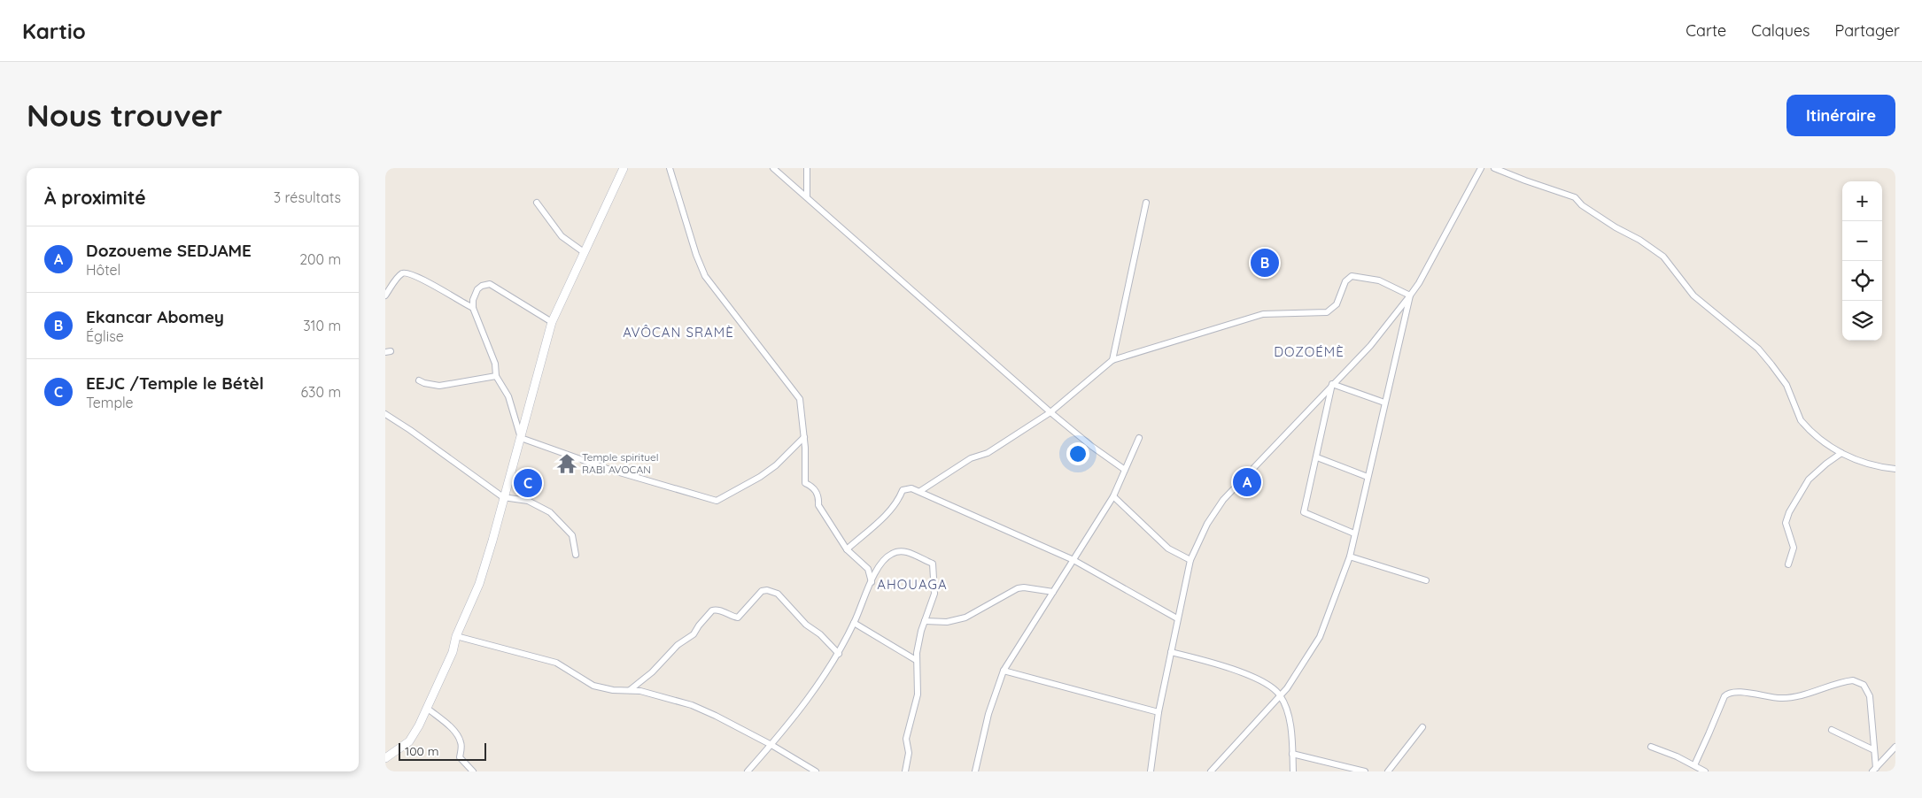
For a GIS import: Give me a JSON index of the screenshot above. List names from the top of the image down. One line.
{"districts":["AVÔCAN SRAMÈ","DOZOÉMÈ","AHOUAGA"],"places":{"temple":["Temple spirituel RABI AVOCAN"]},"scale_bar":"100 m","page":{"header":"Kartio","nav":["Carte","Calques","Partager"],"buttons":"Itinéraire","title":"Nous trouver","heading":["À proximité","3 résultats"],"map_buttons":["+","−"],"list":[{"mark":"A","name":"Dozoueme SEDJAME","note":"Hôtel","value":"200 m"},{"mark":"B","name":"Ekancar Abomey","note":"Église","value":"310 m"},{"mark":"C","name":"EEJC /Temple le Bétèl","note":"Temple","value":"630 m"}],"pins":["B","A","C"],"scale":"100 m"}}
